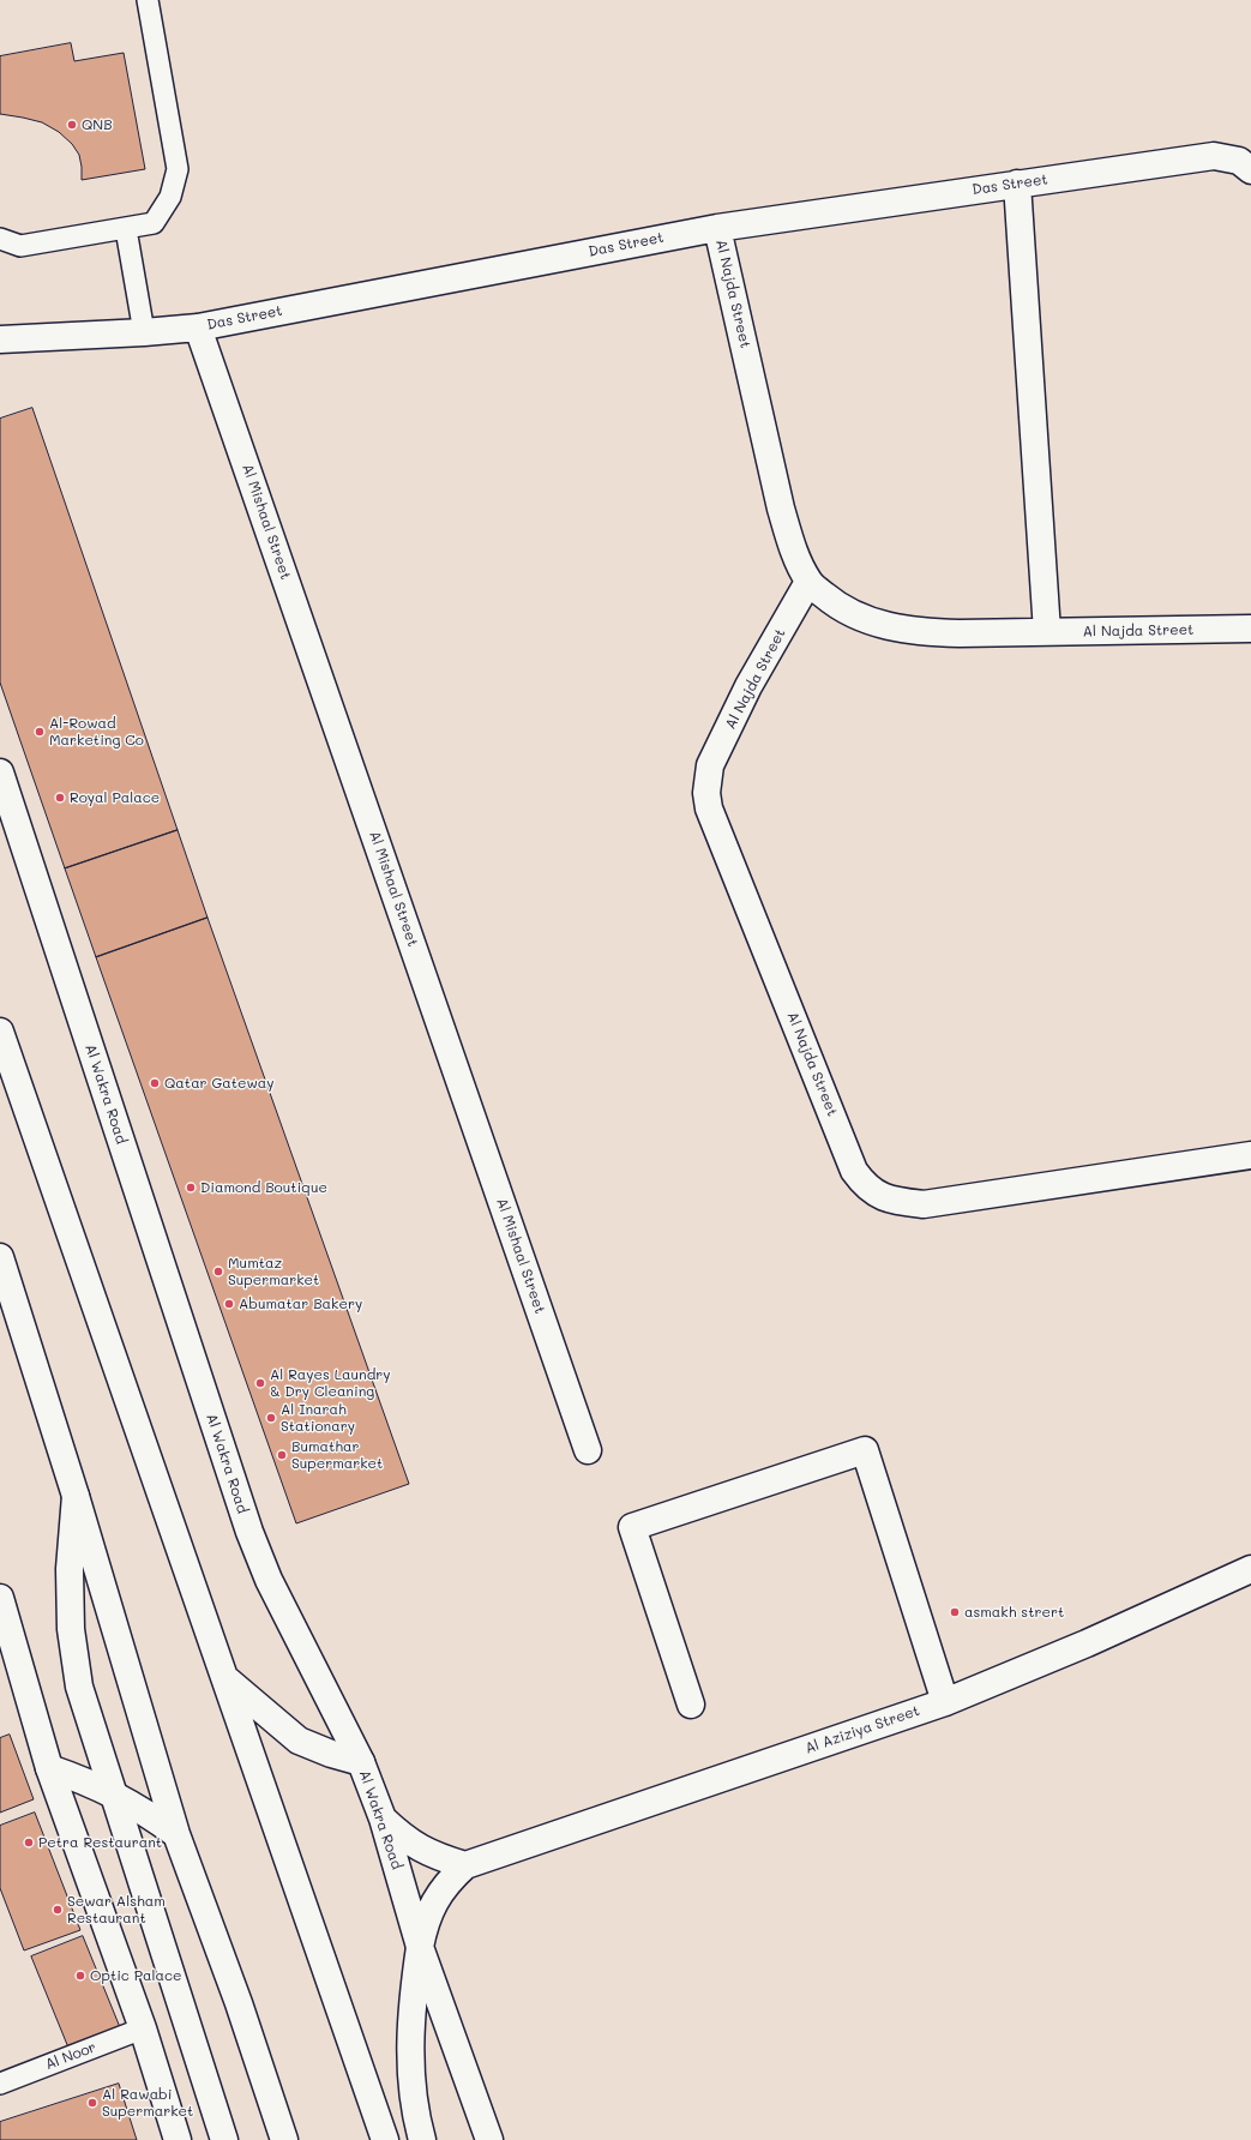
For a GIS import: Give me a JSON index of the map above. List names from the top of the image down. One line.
{"streets":{"main road":["Das Street","Al Najda Street","Al Mishaal Street","Al Wakra Road","Al Aziziya Street"],"lane":["Al Noor"]},"crossings":[["Das Street","Al Najda Street"],["Das Street","Al Mishaal Street"],["Al Wakra Road","Al Aziziya Street"]],"places":["QNB","Al-Rowad Marketing Co","Royal Palace","Qatar Gateway","Diamond Boutique","Mumtaz Supermarket","Abumatar Bakery","Al Rayes Laundry & Dry Cleaning","Al Inarah Stationary","Bumathar Supermarket","asmakh strert","Petra Restaurant","Sewar Alsham Restaurant","Optic Palace","Al Rawabi Supermarket"]}
